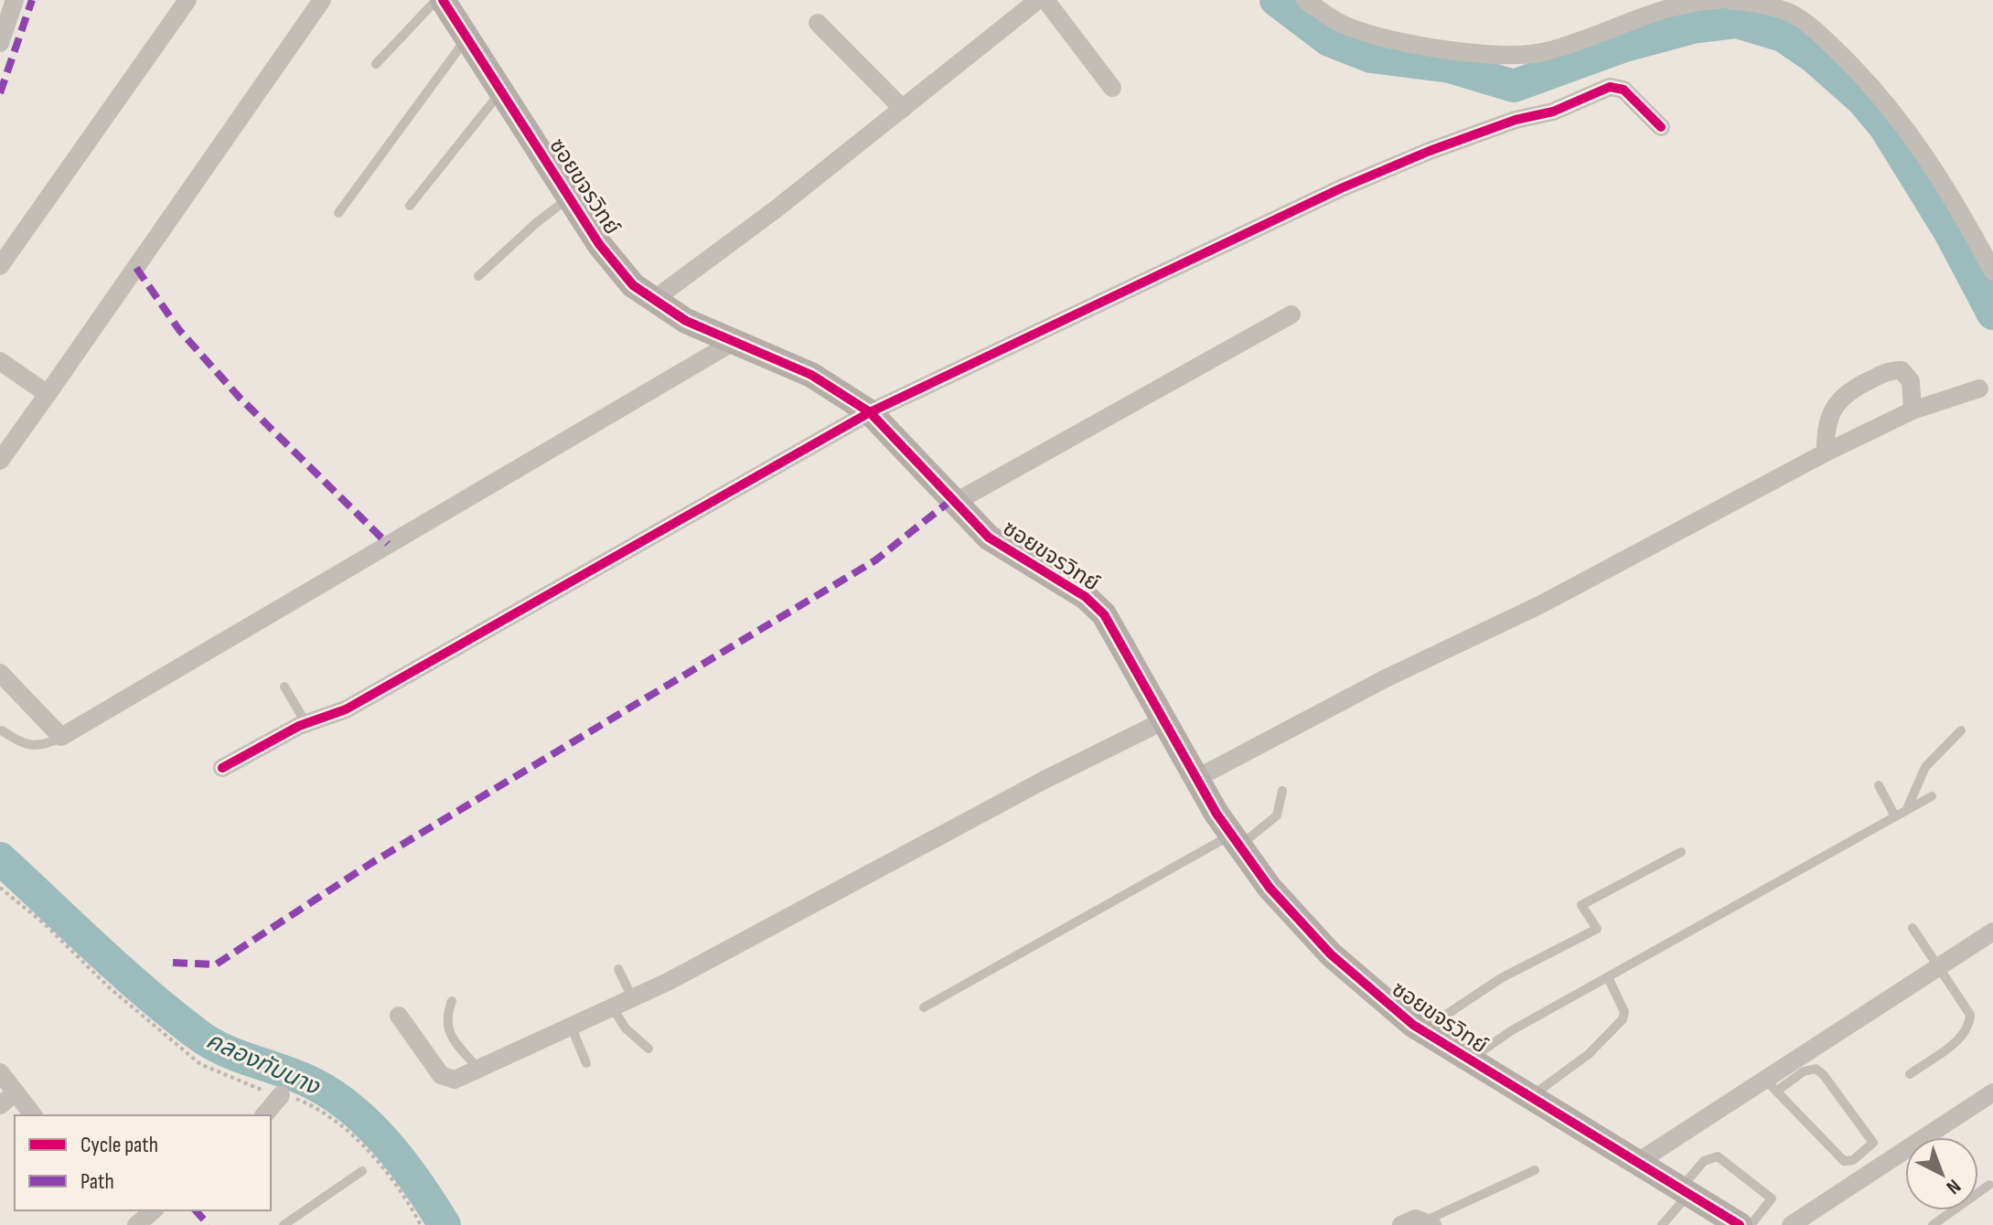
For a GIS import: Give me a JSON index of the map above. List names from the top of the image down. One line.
{"streets":{"street":["ซอยขจรวิทย์"]},"water":["คลองทับนาง"],"legend":["Cycle path","Path"],"north":"bottom right"}
